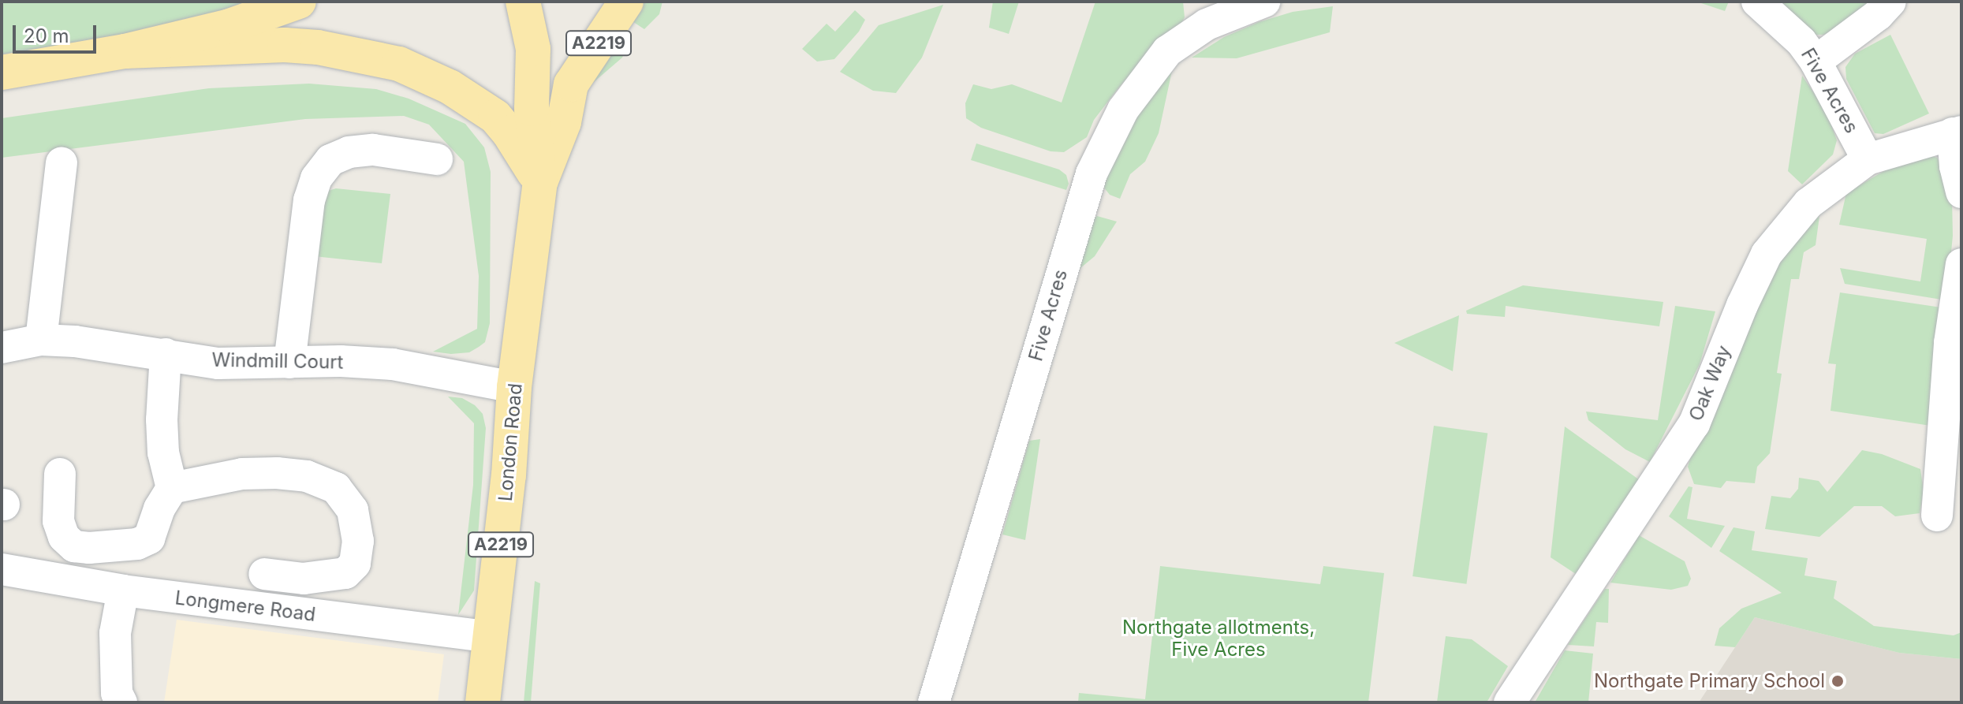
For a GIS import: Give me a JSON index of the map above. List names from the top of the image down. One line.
{"streets":{"main road":["A2219","London Road"],"street":["Five Acres","Windmill Court","Oak Way","Longmere Road"]},"crossings":[["Five Acres","Oak Way"],["Windmill Court","London Road"],["London Road","Longmere Road"]],"parks":["Northgate allotments, Five Acres"],"places":["Northgate Primary School"],"scale_bar":"20 m"}
